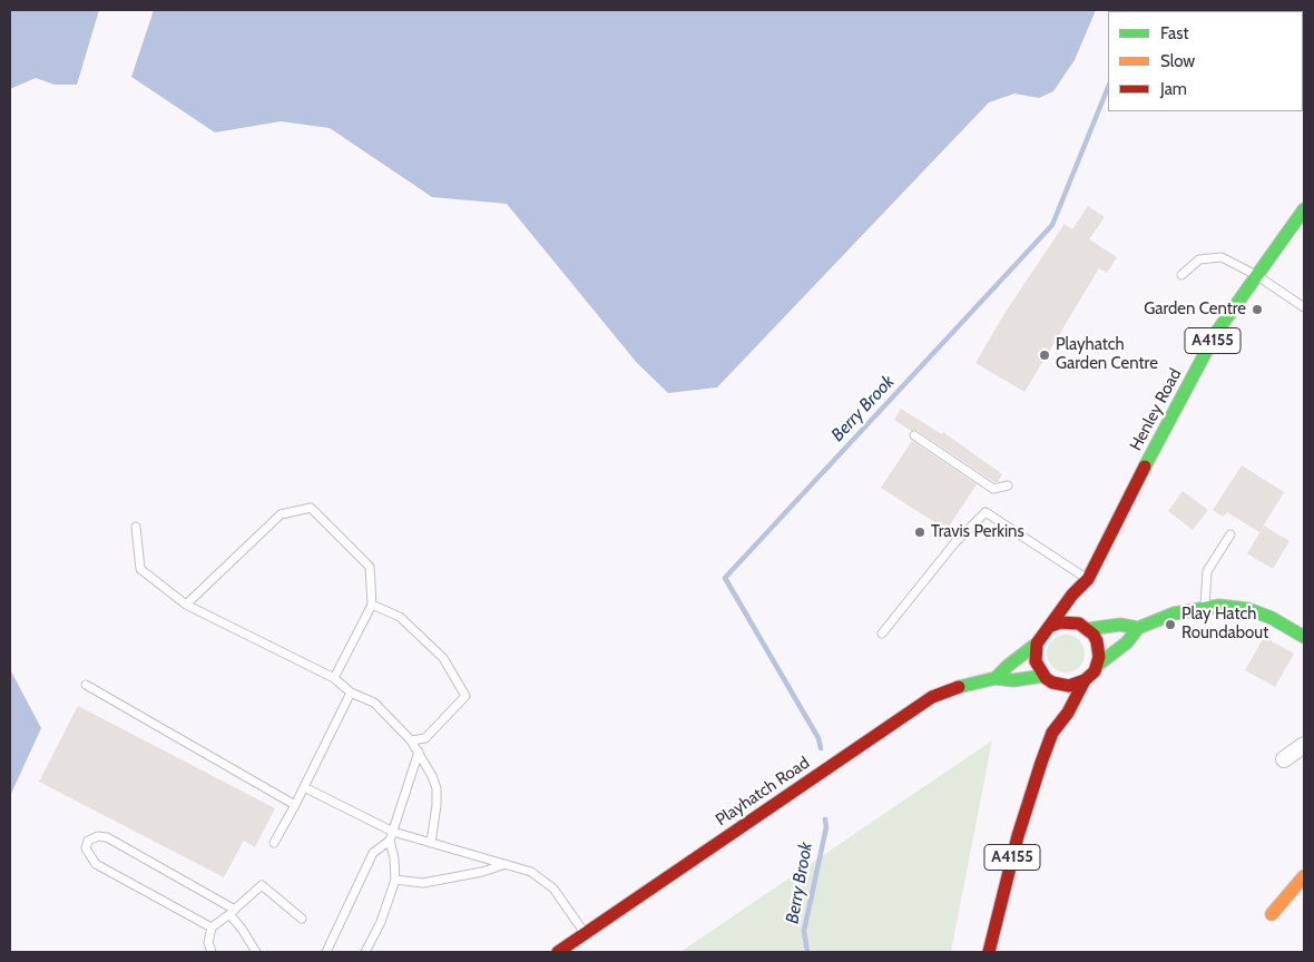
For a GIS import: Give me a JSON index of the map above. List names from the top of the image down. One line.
{"streets":{"main road":["A4155","Henley Road","Playhatch Road"]},"crossings":[["A4155","Henley Road"],["A4155","Playhatch Road"],["Henley Road","Playhatch Road"]],"water":["Berry Brook"],"places":["Garden Centre","Playhatch Garden Centre","Travis Perkins","Play Hatch Roundabout"],"legend":["Fast","Slow","Jam"]}
